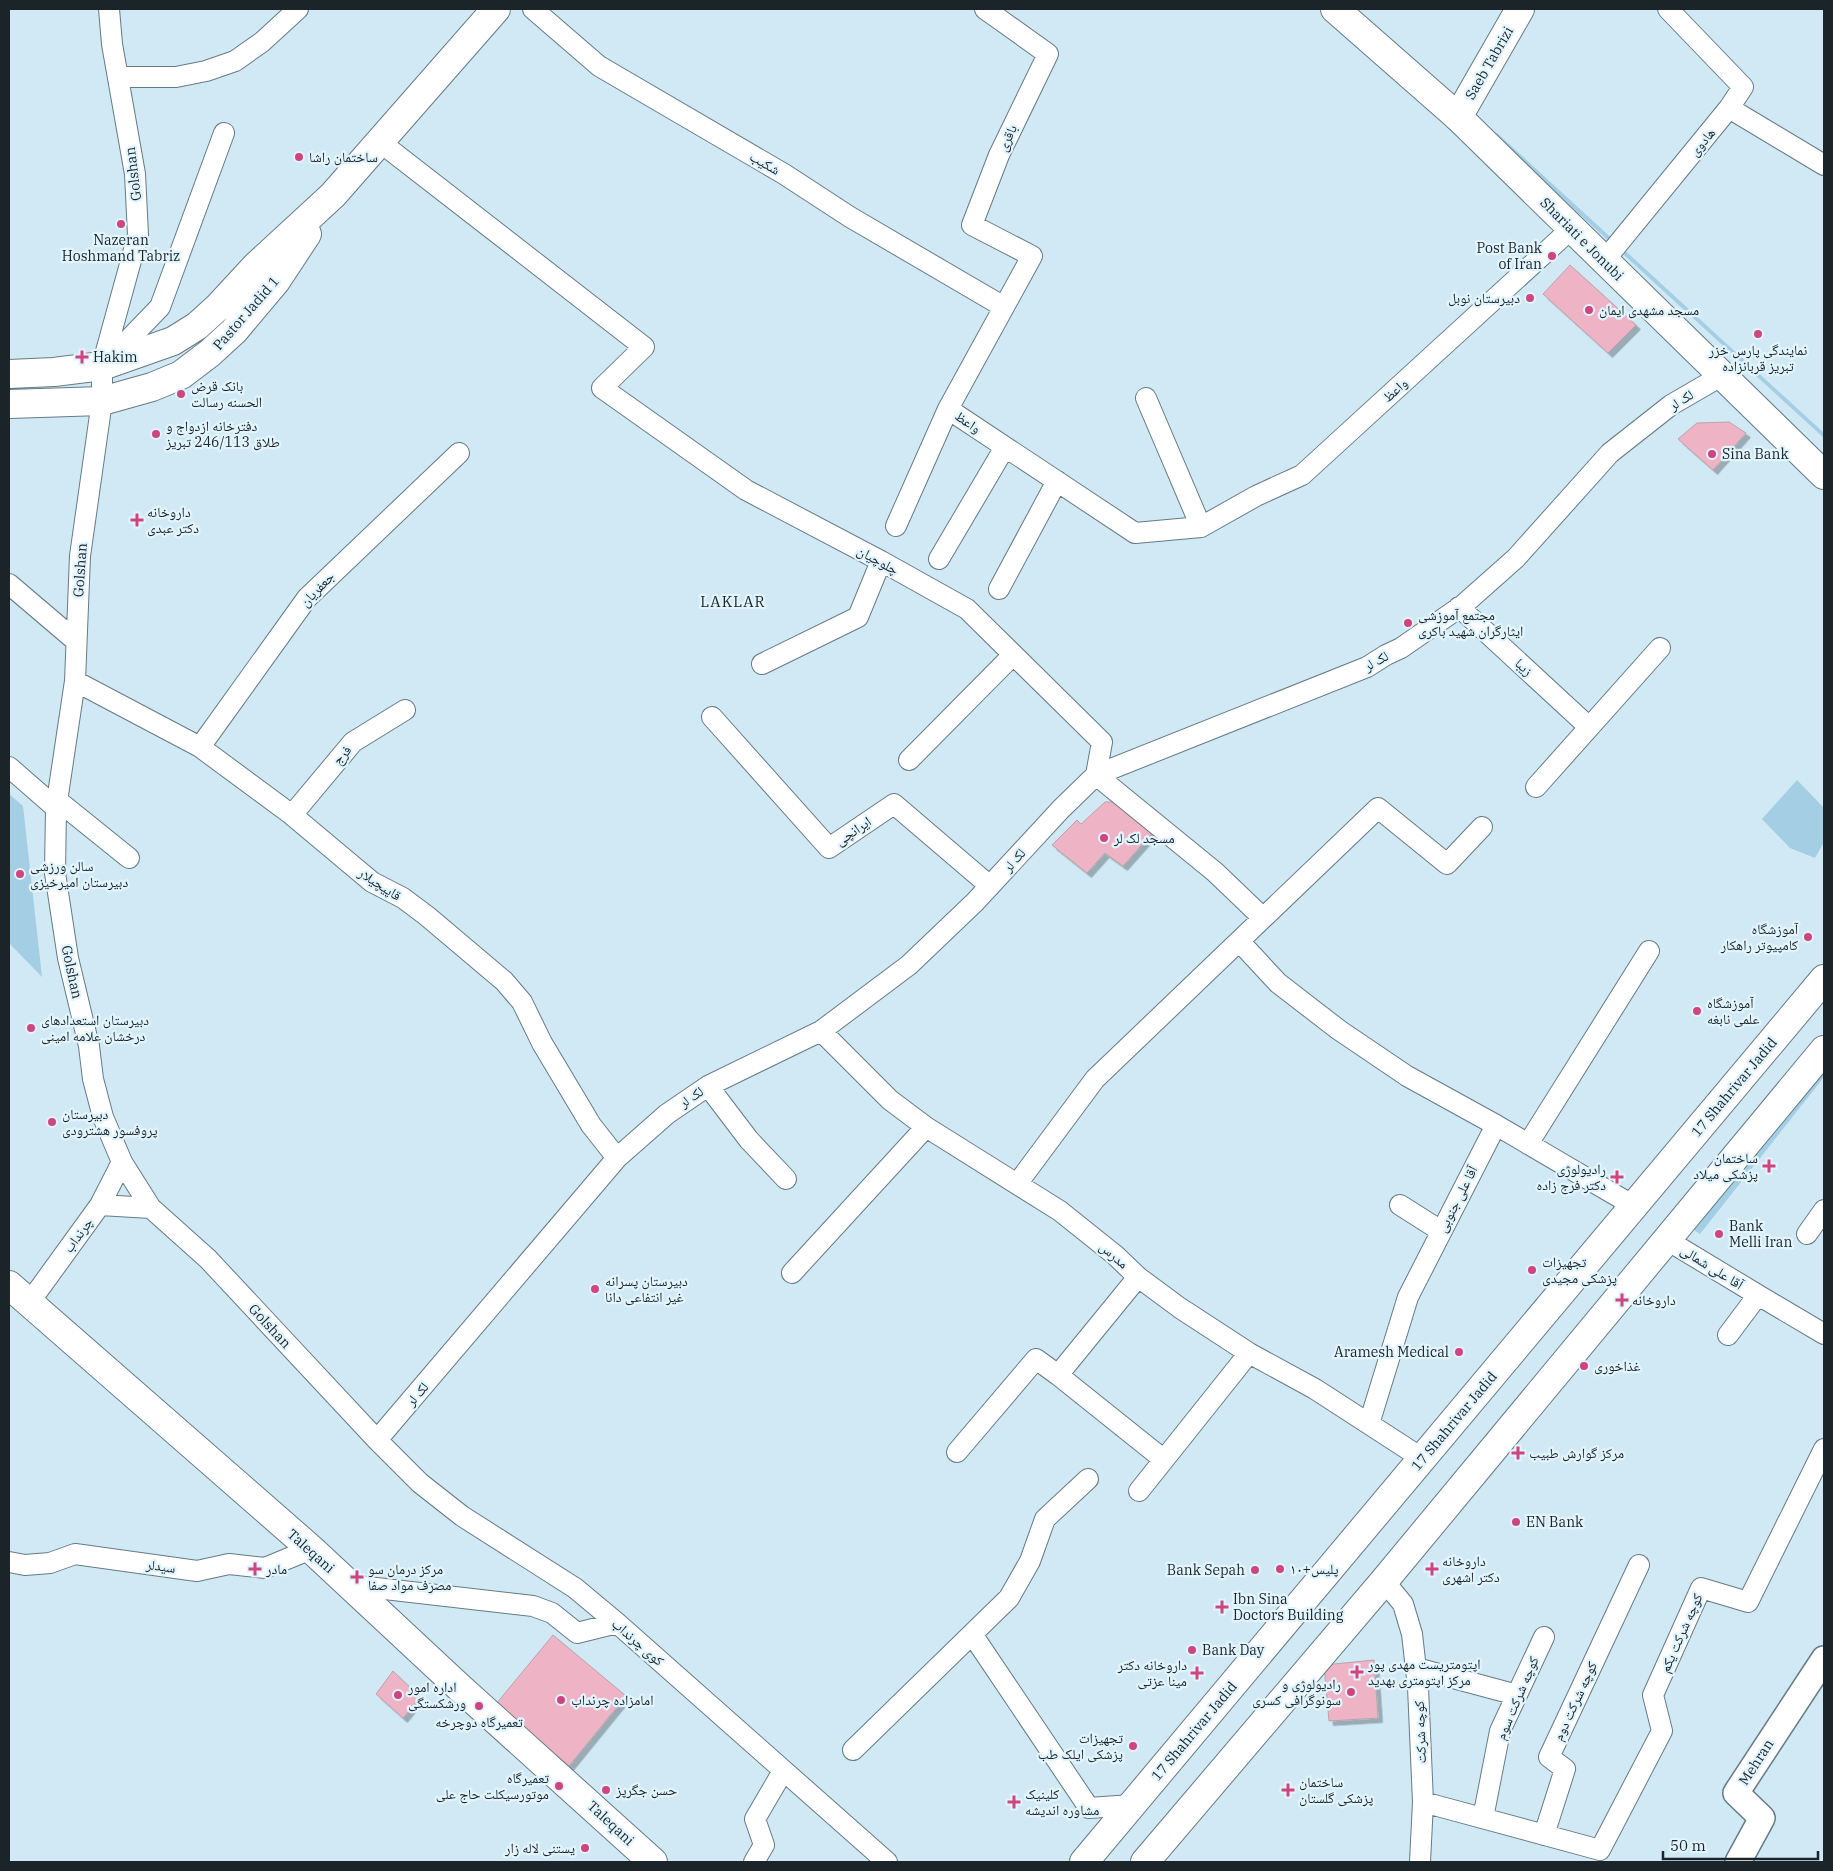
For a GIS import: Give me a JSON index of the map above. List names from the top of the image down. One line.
{"streets":{"main road":["Saeb Tabrizi","Shariati e Jonubi","Pastor Jadid 1","17 Shahrivar Jadid","Taleqani"],"street":["باقری","هادوی","شکیب","Golshan","واعظ","لک لر","چلوچیان","جعفریان","زیبا","فرج","ایرانچی","قاپیچیلار","آقا علی جنوبی","چرنداب","مدرس","آقا علی شمالی","سیدلر","کوچه شرکت یکم","کوی چرنداب","کوچه شرکت سوم","کوچه شرکت دوم","کوچه شرکت","Mehran"]},"crossings":[["Saeb Tabrizi","Shariati e Jonubi"],["باقری","واعظ"],["هادوی","Shariati e Jonubi"],["شکیب","واعظ"],["Golshan","Pastor Jadid 1"],["Golshan","لک لر"],["Golshan","قاپیچیلار"],["Golshan","چرنداب"],["Golshan","کوی چرنداب"],["Shariati e Jonubi","واعظ"],["Shariati e Jonubi","لک لر"],["Pastor Jadid 1","چلوچیان"],["لک لر","چلوچیان"],["لک لر","زیبا"],["لک لر","ایرانچی"],["لک لر","قاپیچیلار"],["لک لر","مدرس"],["لک لر","کوی چرنداب"],["جعفریان","قاپیچیلار"],["فرج","قاپیچیلار"],["17 Shahrivar Jadid","مدرس"],["آقا علی جنوبی","مدرس"],["چرنداب","Taleqani"],["Taleqani","سیدلر"],["کوچه شرکت یکم","کوچه شرکت دوم"]],"districts":["LAKLAR"],"places":{"other":["ساختمان راشا","Nazeran Hoshmand Tabriz","Post Bank of Iran","دبیرستان نوبل","مسجد مشهدی ایمان","نمایندگی پارس خزر تبریز قربانزاده","بانک قرض الحسنه رسالت","دفترخانه ازدواج و طلاق 246/113 تبریز","Sina Bank","مجتمع آموزشی ایثارگران شهید باکری","مسجد لک لر","سالن ورزشی دبیرستان امیرخیزی","آموزشگاه کامپیوتر راهکار","آموزشگاه علمی نابغه","دبیرستان استعدادهای درخشان علامه امینی","دبیرستان پروفسور هشترودی","Bank Melli Iran","تجهیزات پزشکی مجیدی","دبیرستان پسرانه غیر انتفاعی دانا","Aramesh Medical","غذاخوری","EN Bank","پلیس+۱۰","Bank Sepah","Bank Day","رادیولوژی و سونوگرافی کسری","اداره امور ورشکستگی","امامزاده چرنداب","تعمیرگاه دوچرخه","تجهیزات پزشکی ایلک طب","تعمیرگاه موتورسیکلت حاج علی","حسن جگرپز","یستنی لاله زار"],"health":["Hakim","داروخانه دکتر عبدی","ساختمان پزشکی میلاد","رادیولوژی دکتر فرج زاده","داروخانه","مرکز گوارش طبیب","مادر","داروخانه دکتر اشهری","مرکز درمان سو مصرف مواد صفا","Ibn Sina Doctors Building","اپتومتریست مهدی پور مرکز اپتومتری بهدید","داروخانه دکتر مینا عزتی","ساختمان پزشکی گلستان","کلینیک مشاوره اندیشه"]},"scale_bar":"50 m"}
